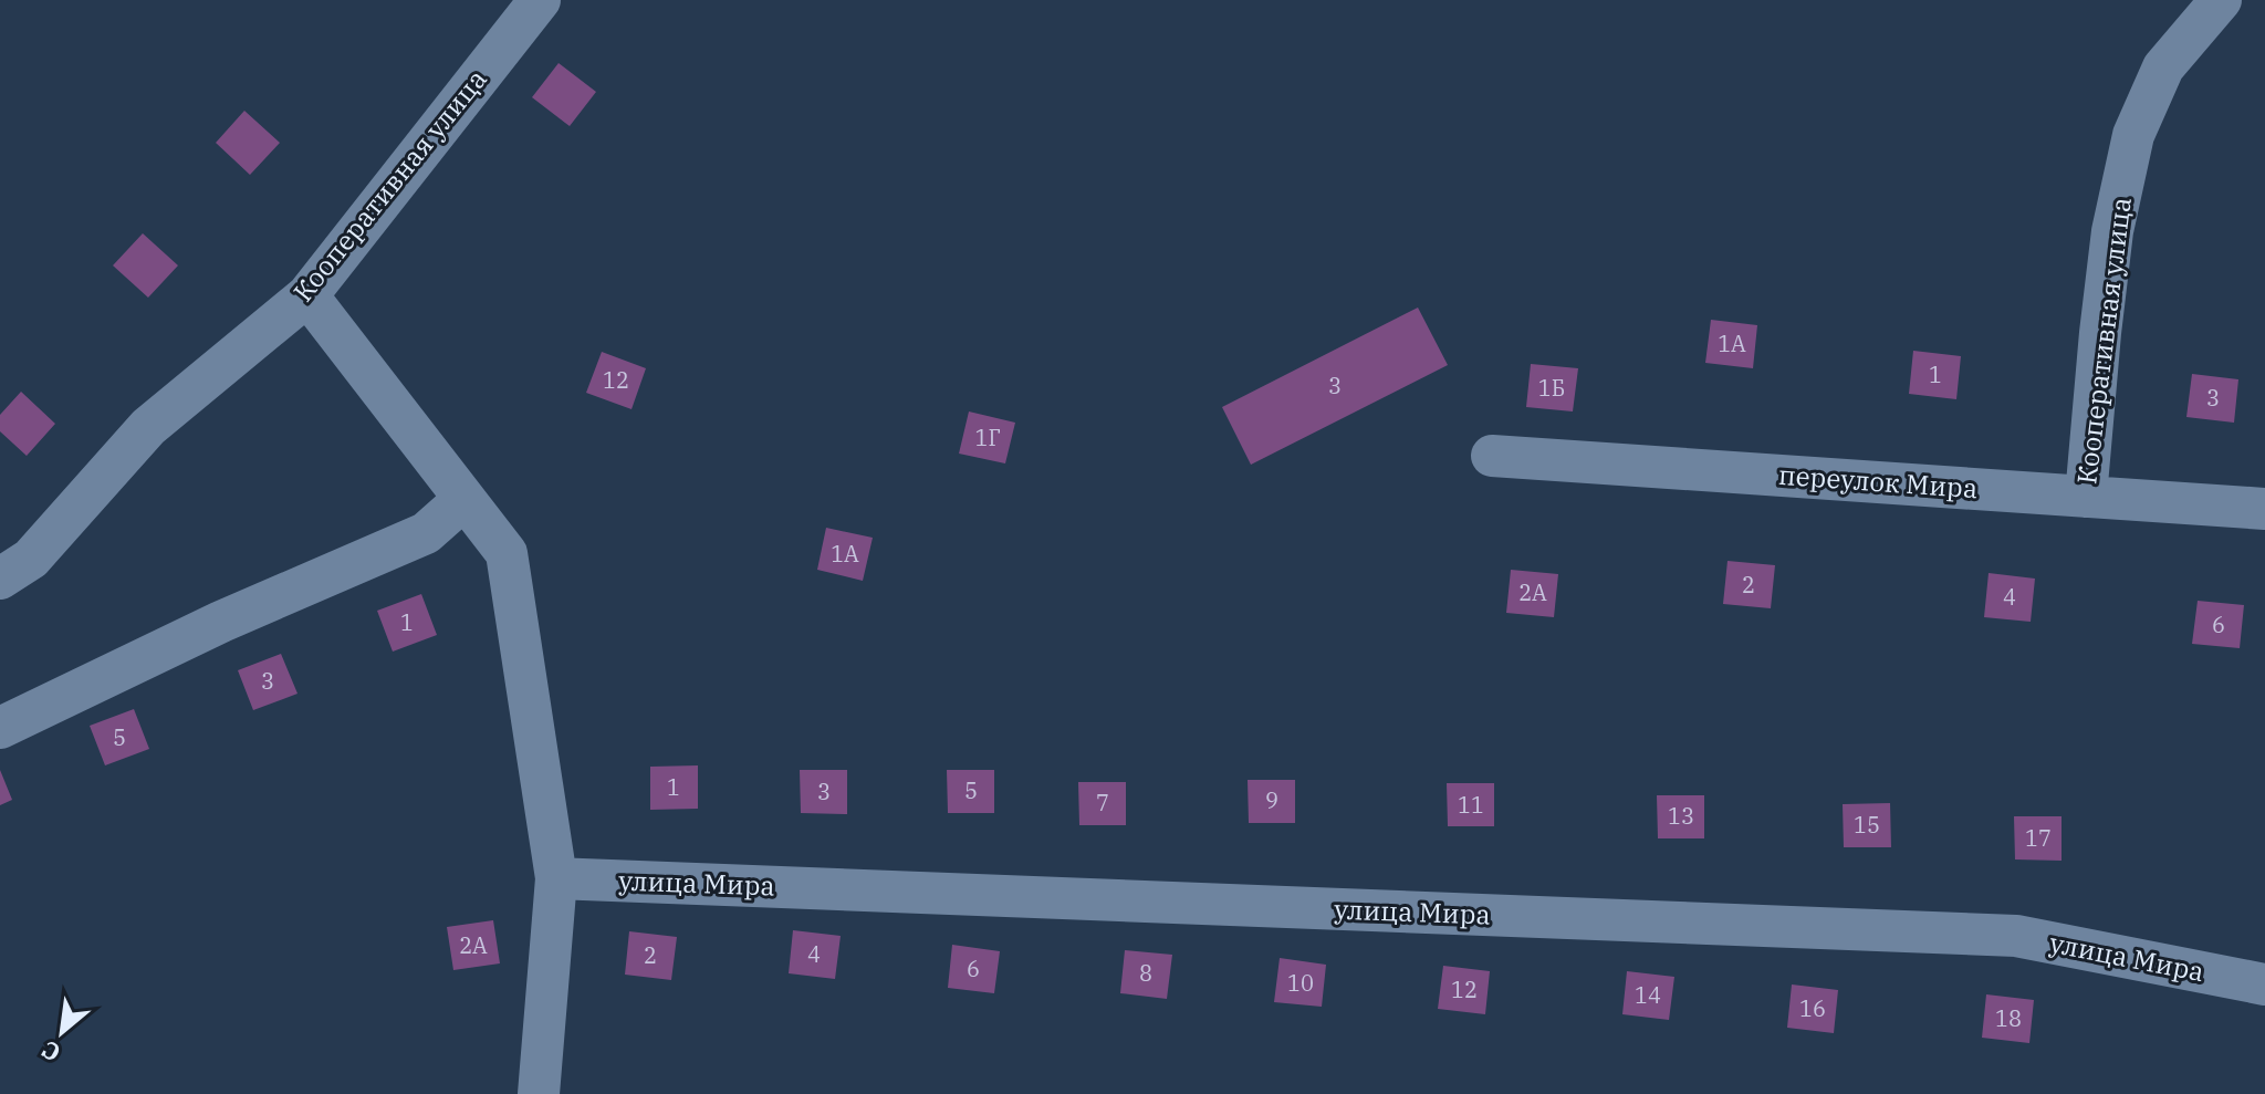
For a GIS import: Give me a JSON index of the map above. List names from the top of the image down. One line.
{"streets":{"street":["Кооперативная улица","переулок Мира","улица Мира"]},"crossings":[["Кооперативная улица","переулок Мира"]],"house_numbers":["1А","1","12","3","1Б","3","1Г","1А","2","2А","4","1","6","3","5","1","5","3","9","7","11","13","15","17","2А","4","2","6","8","10","12","14","16","18"],"north":"bottom left"}
